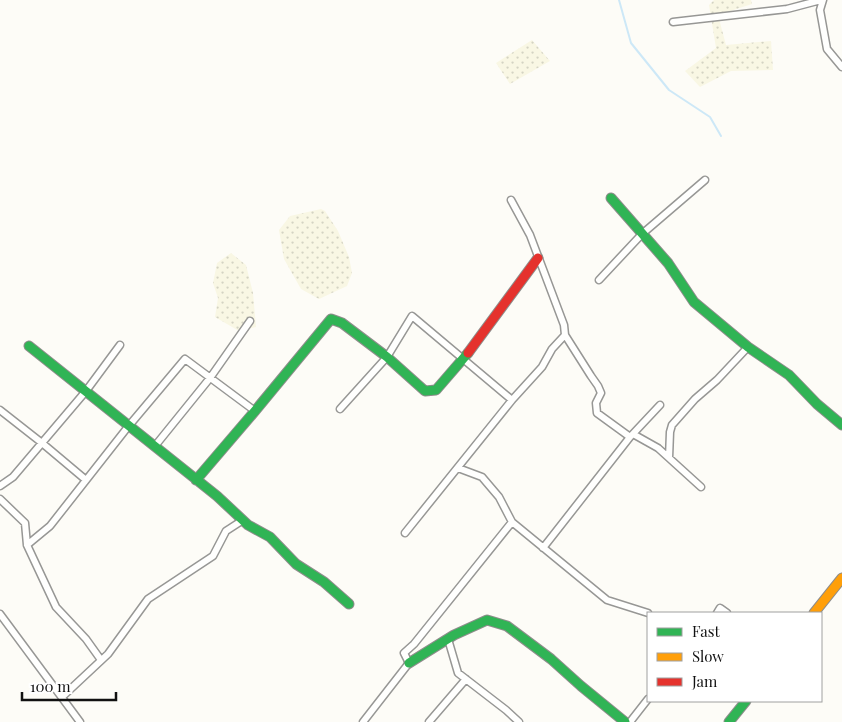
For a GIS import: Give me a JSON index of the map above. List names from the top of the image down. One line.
{"legend":["Fast","Slow","Jam"],"scale_bar":"100 m"}
